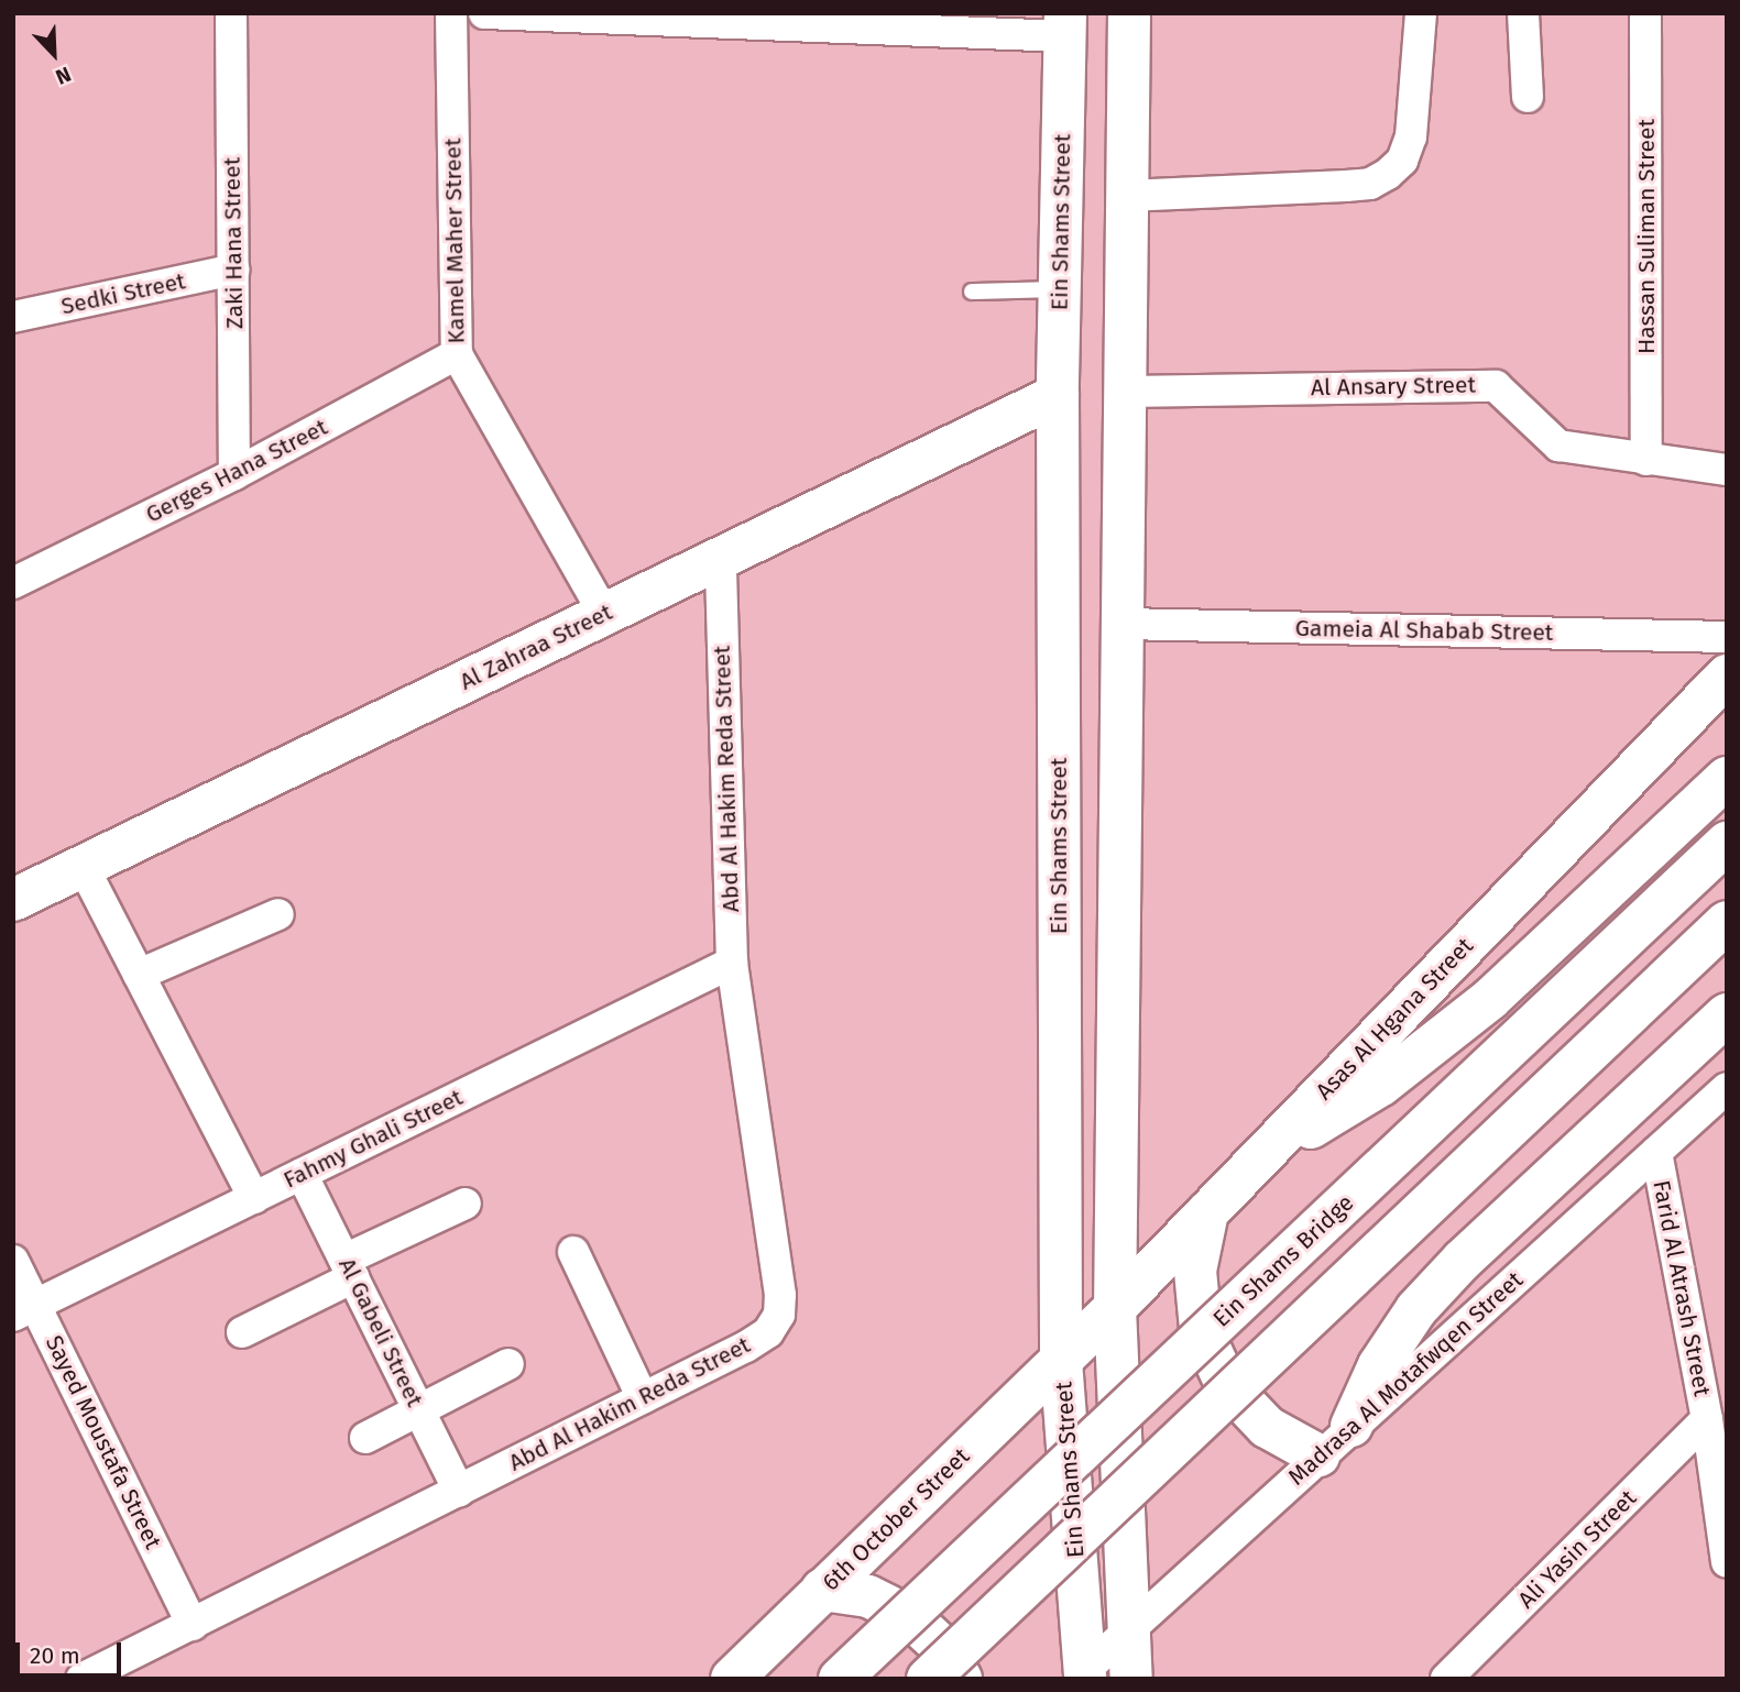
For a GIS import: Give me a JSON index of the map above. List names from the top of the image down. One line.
{"streets":{"main road":["Ein Shams Street","Al Zahraa Street","Asas Al Hgana Street","Ein Shams Bridge","6th October Street"],"street":["Hassan Suliman Street","Kamel Maher Street","Zaki Hana Street","Sedki Street","Al Ansary Street","Gerges Hana Street","Gameia Al Shabab Street","Abd Al Hakim Reda Street","Fahmy Ghali Street","Farid Al Atrash Street","Al Gabeli Street","Madrasa Al Motafwqen Street","Sayed Moustafa Street","Ali Yasin Street"]},"crossings":[["Ein Shams Street","Al Zahraa Street"],["Ein Shams Street","Asas Al Hgana Street"],["Ein Shams Street","Madrasa Al Motafwqen Street"],["Ein Shams Street","6th October Street"],["Hassan Suliman Street","Al Ansary Street"],["Kamel Maher Street","Gerges Hana Street"],["Kamel Maher Street","Al Zahraa Street"],["Zaki Hana Street","Sedki Street"],["Zaki Hana Street","Gerges Hana Street"],["Al Zahraa Street","Abd Al Hakim Reda Street"],["Abd Al Hakim Reda Street","Fahmy Ghali Street"],["Abd Al Hakim Reda Street","Al Gabeli Street"],["Abd Al Hakim Reda Street","Sayed Moustafa Street"],["Asas Al Hgana Street","6th October Street"],["Fahmy Ghali Street","Al Gabeli Street"],["Fahmy Ghali Street","Sayed Moustafa Street"],["Farid Al Atrash Street","Madrasa Al Motafwqen Street"],["Farid Al Atrash Street","Ali Yasin Street"]],"scale_bar":"20 m","north":"bottom right"}
